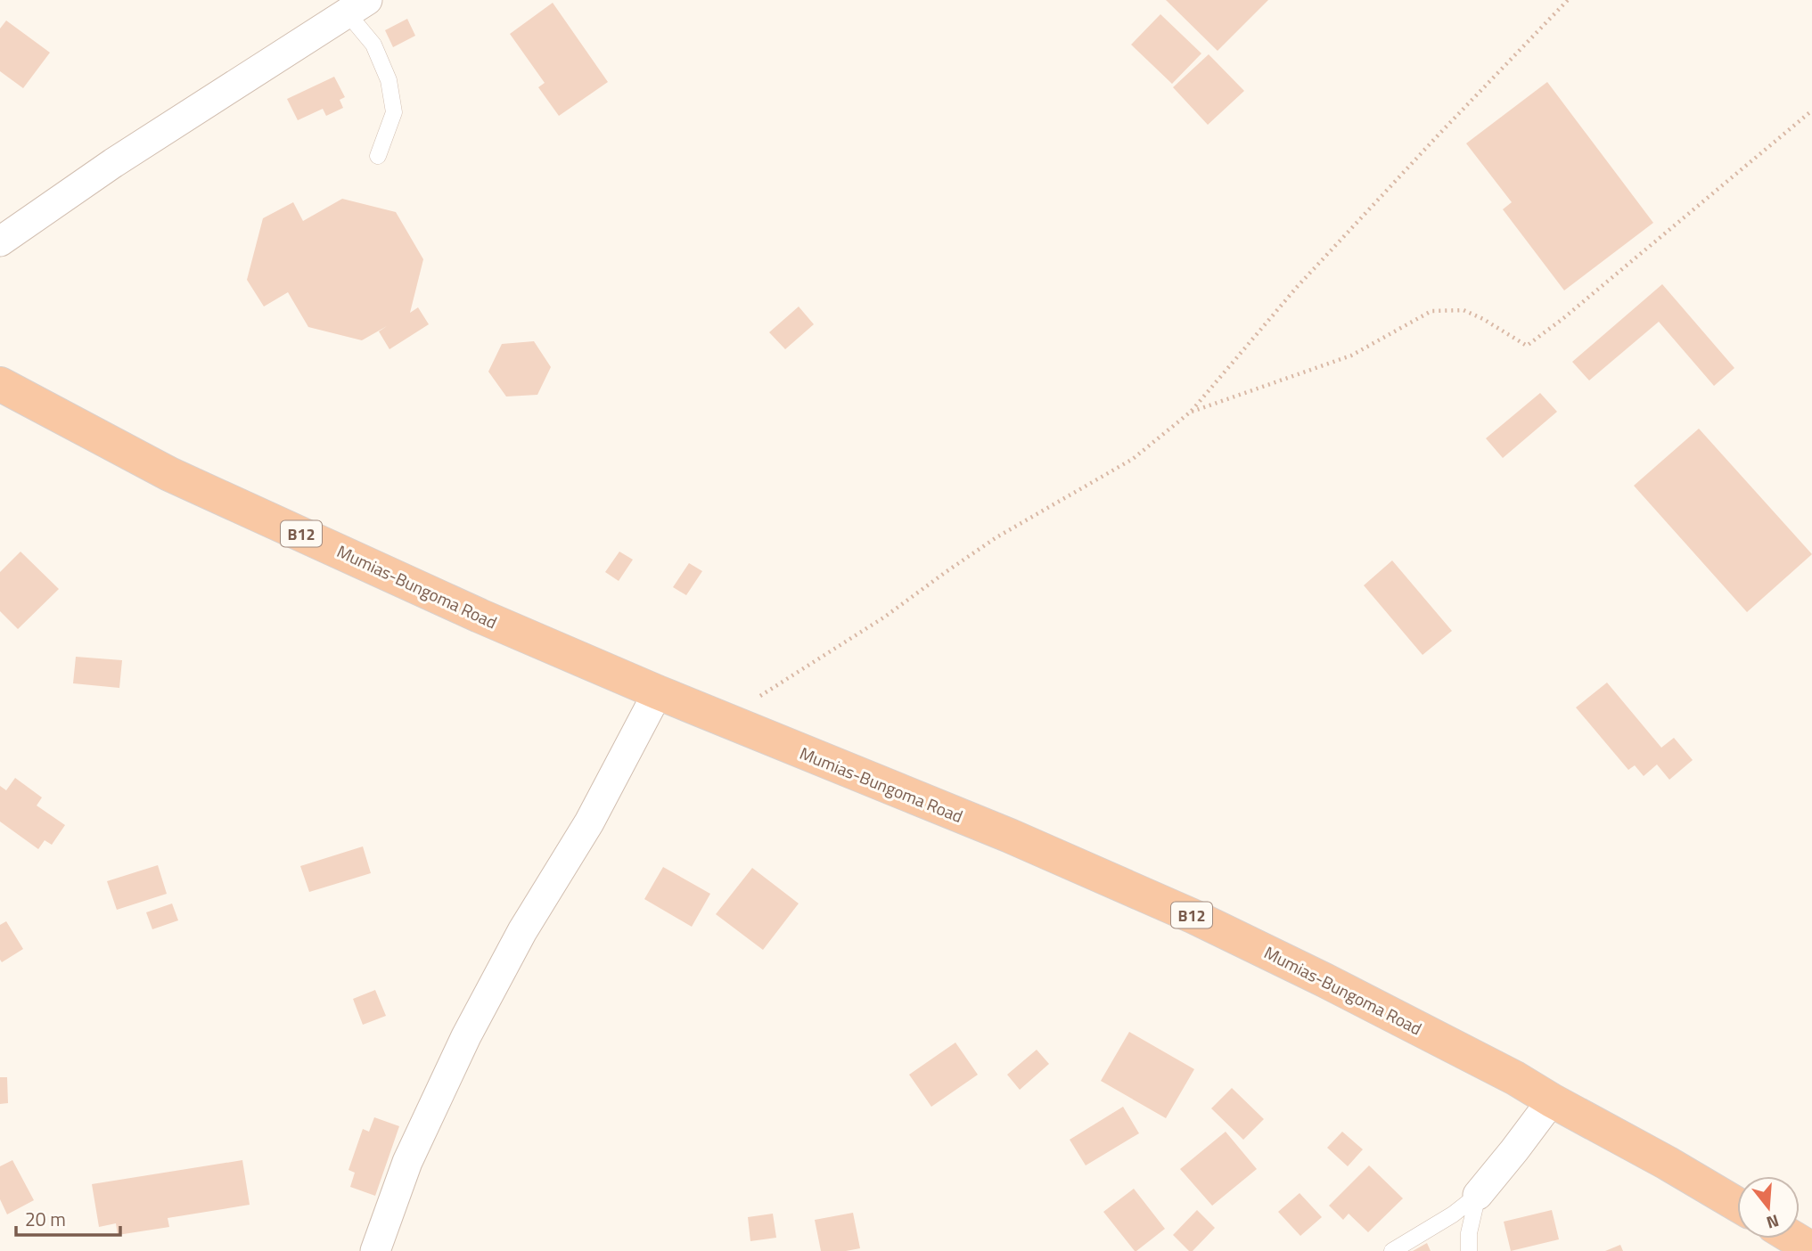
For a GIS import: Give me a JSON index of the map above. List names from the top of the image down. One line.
{"streets":{"highway":["B12","Mumias-Bungoma Road"]},"scale_bar":"20 m","north":"bottom"}
